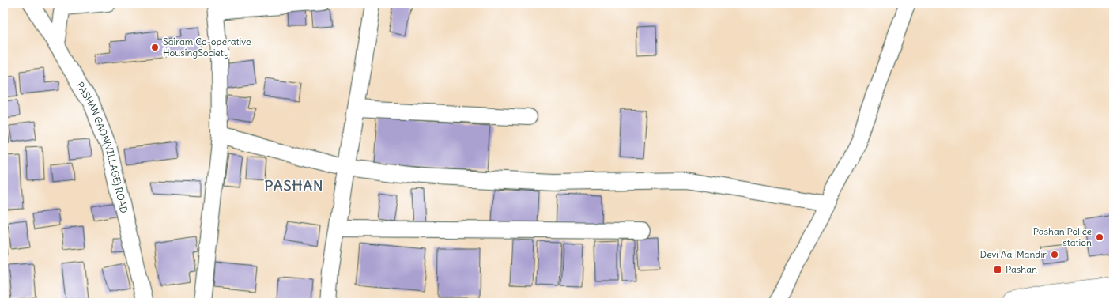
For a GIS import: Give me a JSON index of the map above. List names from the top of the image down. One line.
{"streets":{"street":["PASHAN GAON(VILLAGE) ROAD"]},"districts":["PASHAN"],"places":{"other":["Sairam Co-operative HousingSociety","Pashan Police station","Devi Aai Mandir"],"transit":["Pashan"]}}
